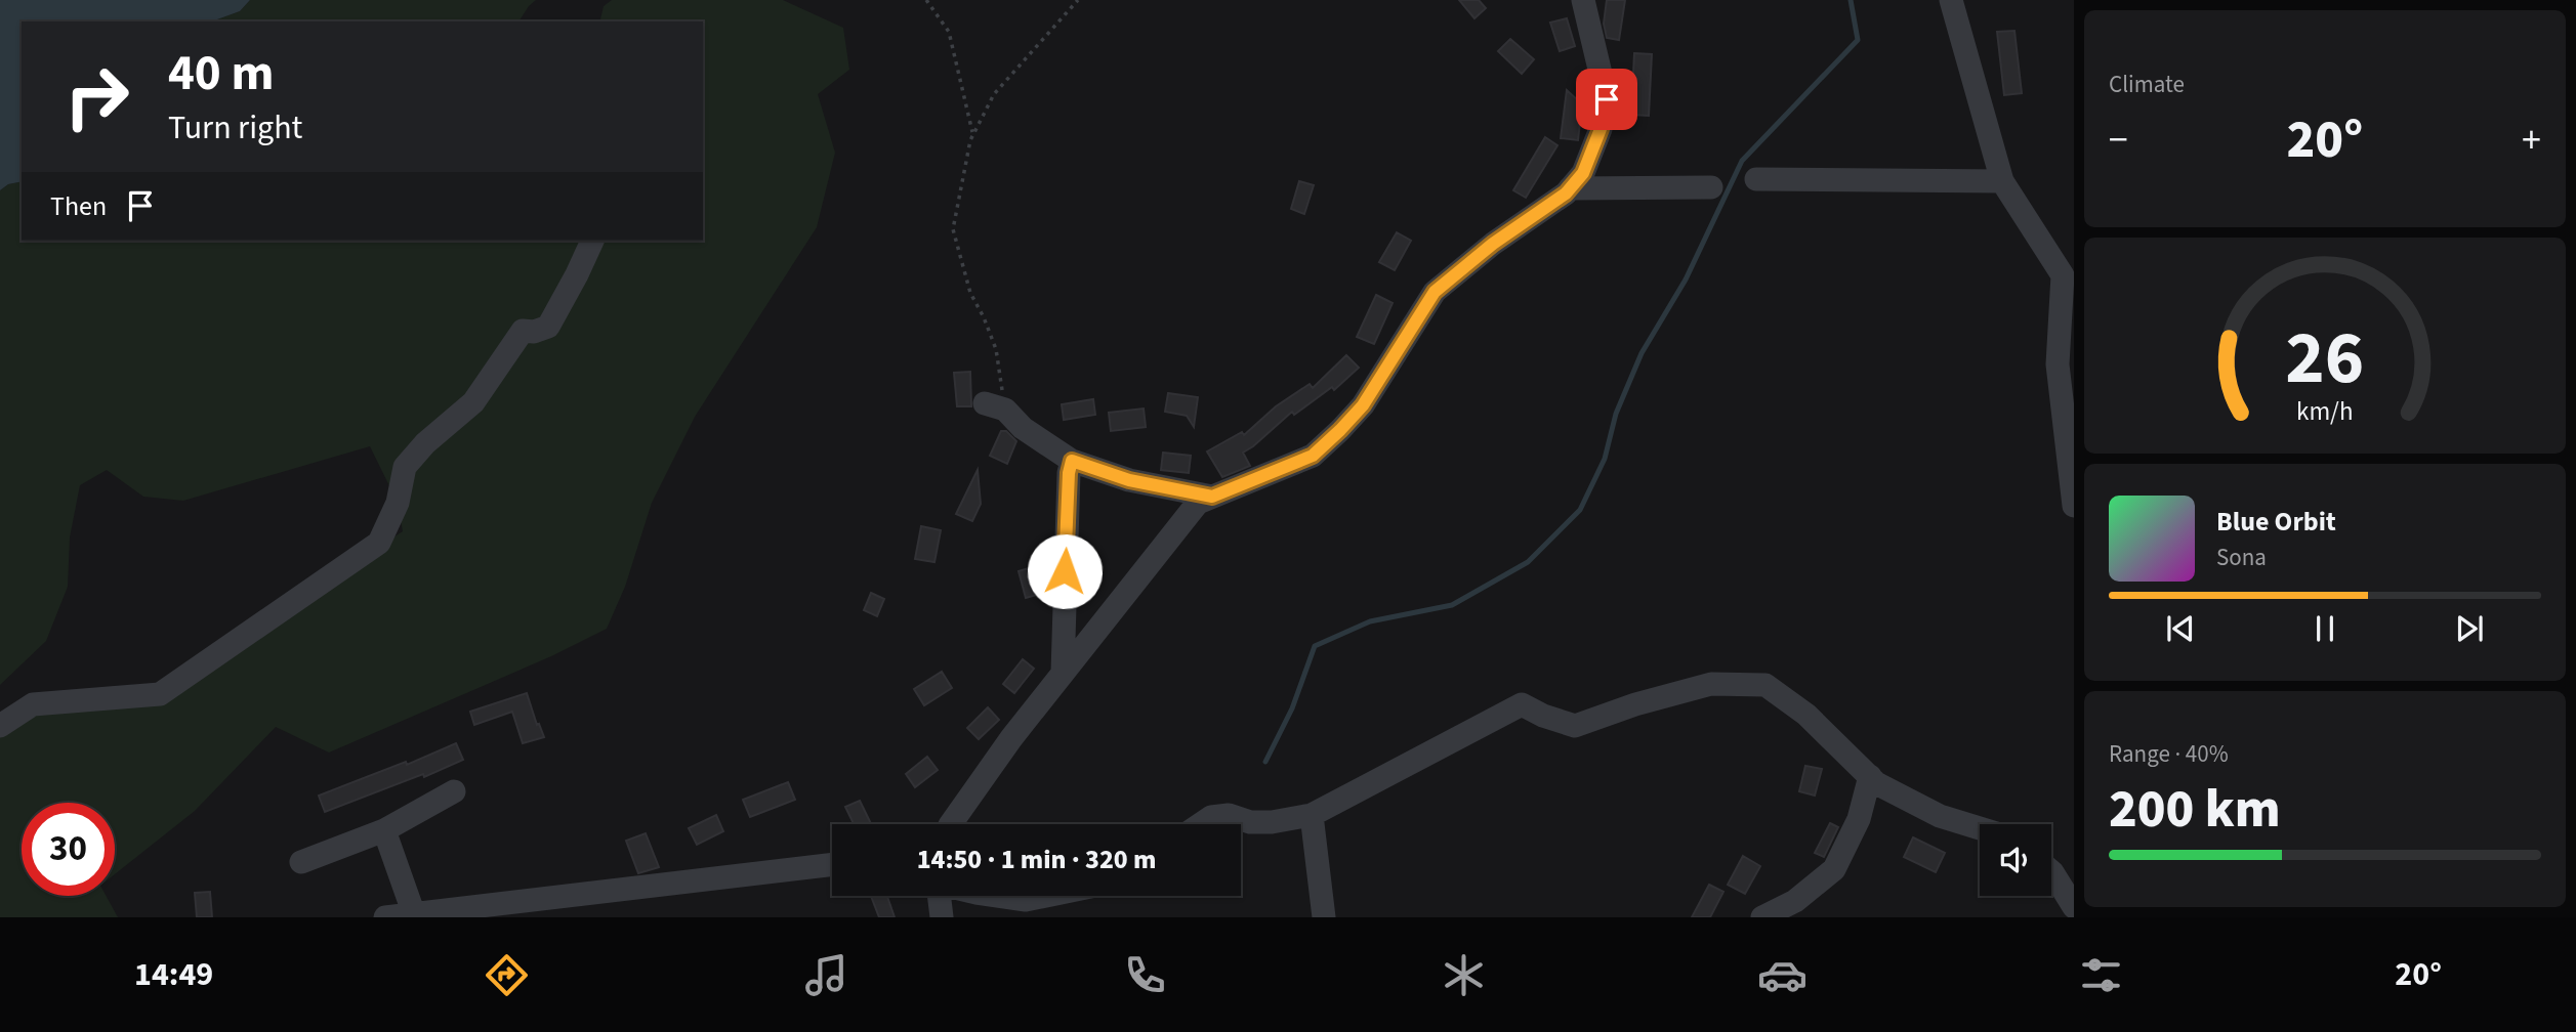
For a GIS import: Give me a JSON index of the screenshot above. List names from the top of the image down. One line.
{"page":{"tile":["Climate",["Range · 40%","200 km"]],"turn":["40 m","Turn right"],"heat":["−","20°","+"],"then":"Then","song":["Blue Orbit","Sona"],"limit":"30","trip":"14:50 · 1 min · 320 m","tabs":["14:49","20°"],"gauge":["26","km/h"]}}
